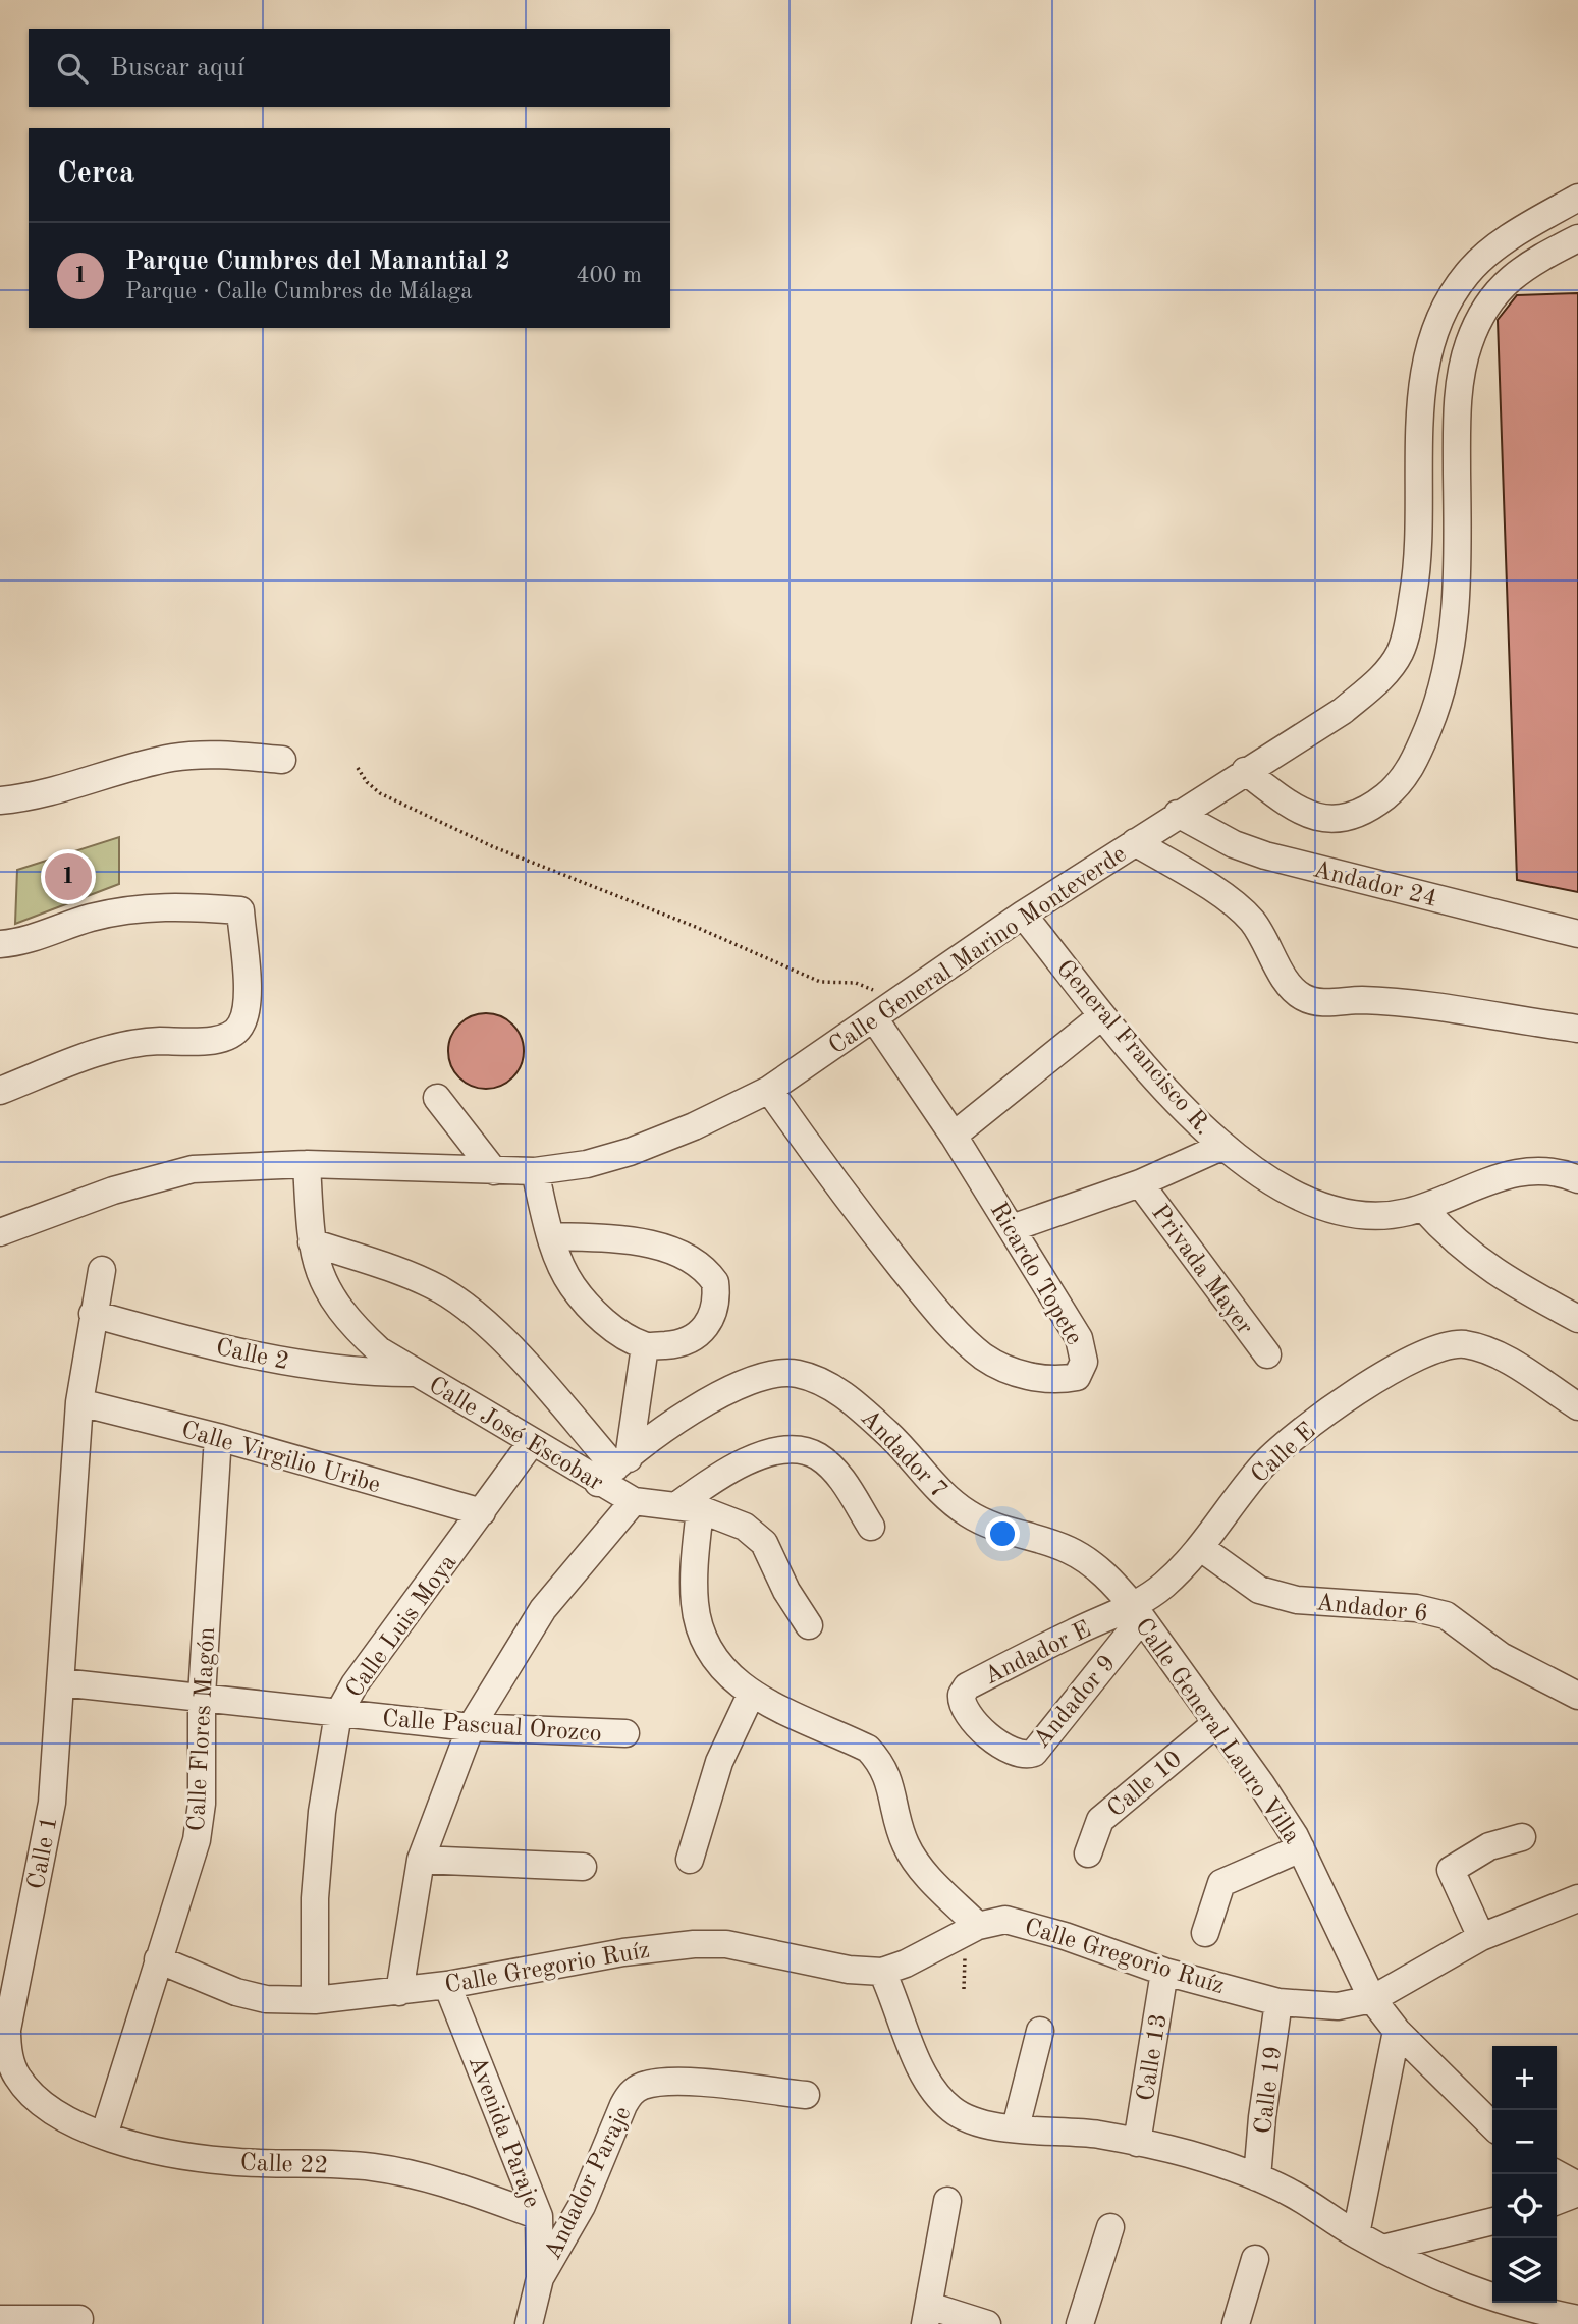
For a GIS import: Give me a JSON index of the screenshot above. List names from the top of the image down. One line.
{"streets":{"street":["Andador 24","Calle General Marino Monteverde","General Francisco R.","Privada Mayer","Ricardo Topete","Calle 2","Calle José Escobar","Calle E","Andador 7","Calle Virgilio Uribe","Andador 6","Calle Luis Moya","Andador E","Andador 9","Calle Pascual Orozco","Calle Flores Magón","Calle General Lauro Villa","Calle 10","Calle 1","Calle Gregorio Ruíz","Calle 13","Calle 19","Avenida Paraje","Calle 22","Andador Paraje"]},"crossings":[["Andador 24","Calle General Marino Monteverde"],["Calle General Marino Monteverde","General Francisco R."],["Calle General Marino Monteverde","Ricardo Topete"],["Calle General Marino Monteverde","Calle José Escobar"],["Calle 2","Calle José Escobar"],["Calle 2","Calle 1"],["Calle José Escobar","Andador 7"],["Calle José Escobar","Calle Luis Moya"],["Calle E","Andador 7"],["Calle E","Andador 6"],["Calle E","Andador E"],["Calle E","Andador 9"],["Calle E","Calle General Lauro Villa"],["Andador 7","Andador E"],["Andador 7","Andador 9"],["Andador 7","Calle General Lauro Villa"],["Calle Virgilio Uribe","Calle Luis Moya"],["Calle Virgilio Uribe","Calle Flores Magón"],["Calle Virgilio Uribe","Calle 1"],["Calle Luis Moya","Calle Pascual Orozco"],["Calle Luis Moya","Calle Gregorio Ruíz"],["Andador E","Andador 9"],["Andador E","Calle General Lauro Villa"],["Andador 9","Calle General Lauro Villa"],["Calle Pascual Orozco","Calle Flores Magón"],["Calle Pascual Orozco","Calle 1"],["Calle Flores Magón","Calle Gregorio Ruíz"],["Calle Flores Magón","Calle 22"],["Calle General Lauro Villa","Calle 10"],["Calle General Lauro Villa","Calle Gregorio Ruíz"],["Calle 1","Calle 22"],["Calle Gregorio Ruíz","Calle 13"],["Calle Gregorio Ruíz","Calle 19"],["Calle Gregorio Ruíz","Avenida Paraje"],["Avenida Paraje","Calle 22"],["Avenida Paraje","Andador Paraje"]],"page":{"search":"Buscar aquí","heading":"Cerca","list":[{"mark":"1","name":"Parque Cumbres del Manantial 2","note":"Parque · Calle Cumbres de Málaga","value":"400 m"}],"pins":"1","map_buttons":["+","−"]}}
